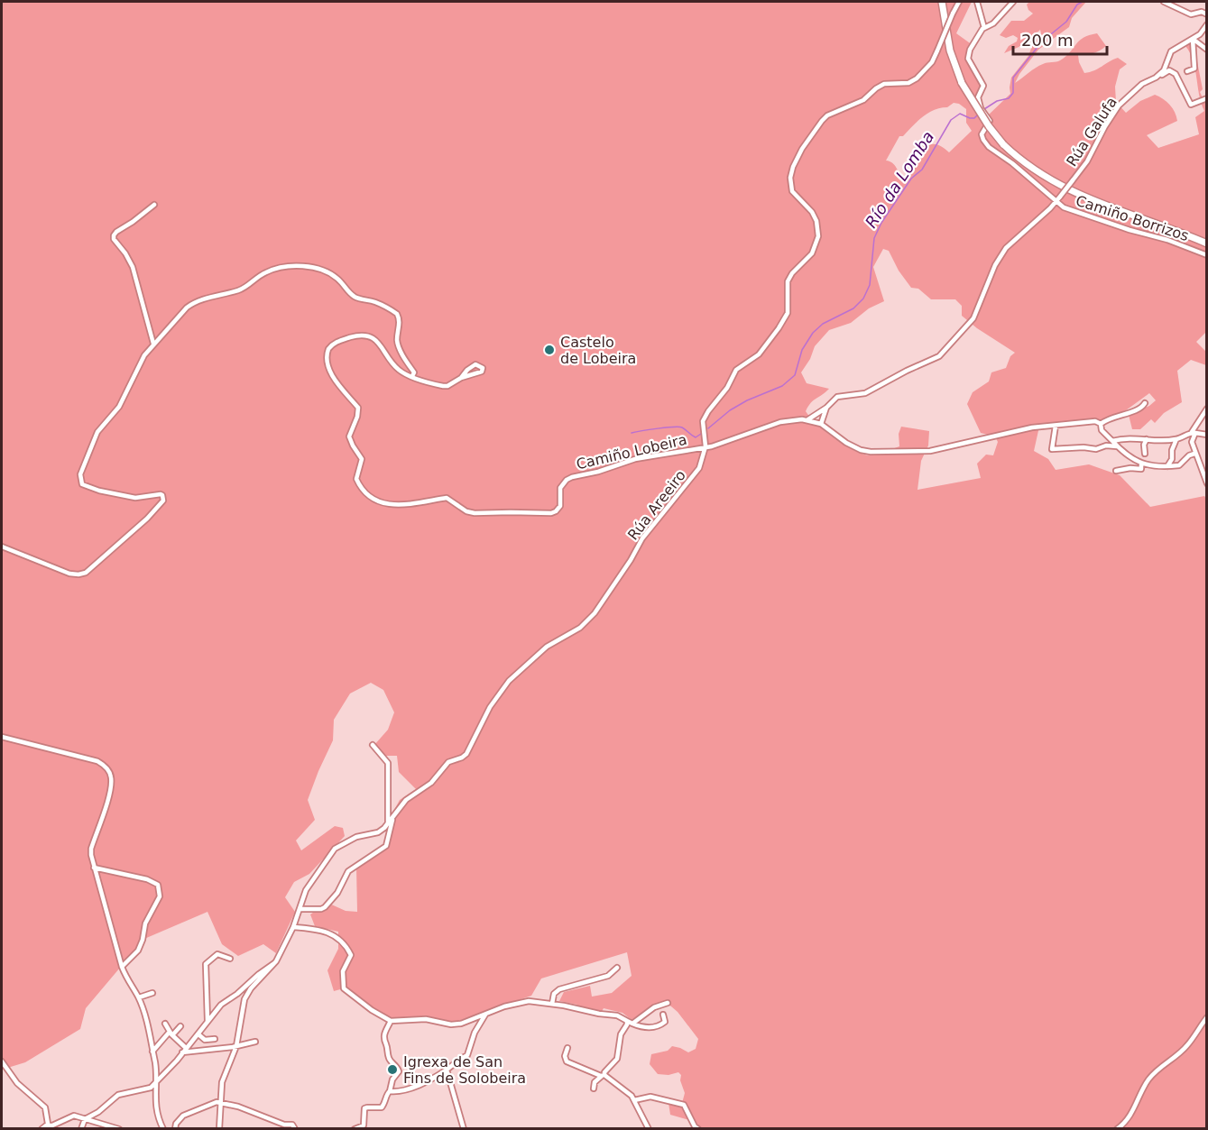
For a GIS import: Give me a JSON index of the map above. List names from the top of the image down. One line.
{"streets":{"street":["Rúa Galufa","Camiño Borrizos","Camiño Lobeira","Rúa Areeiro"]},"crossings":[["Rúa Galufa","Camiño Borrizos"],["Camiño Lobeira","Rúa Areeiro"]],"water":["Río da Lomba"],"places":["Castelo de Lobeira","Igrexa de San Fins de Solobeira"],"scale_bar":"200 m"}
